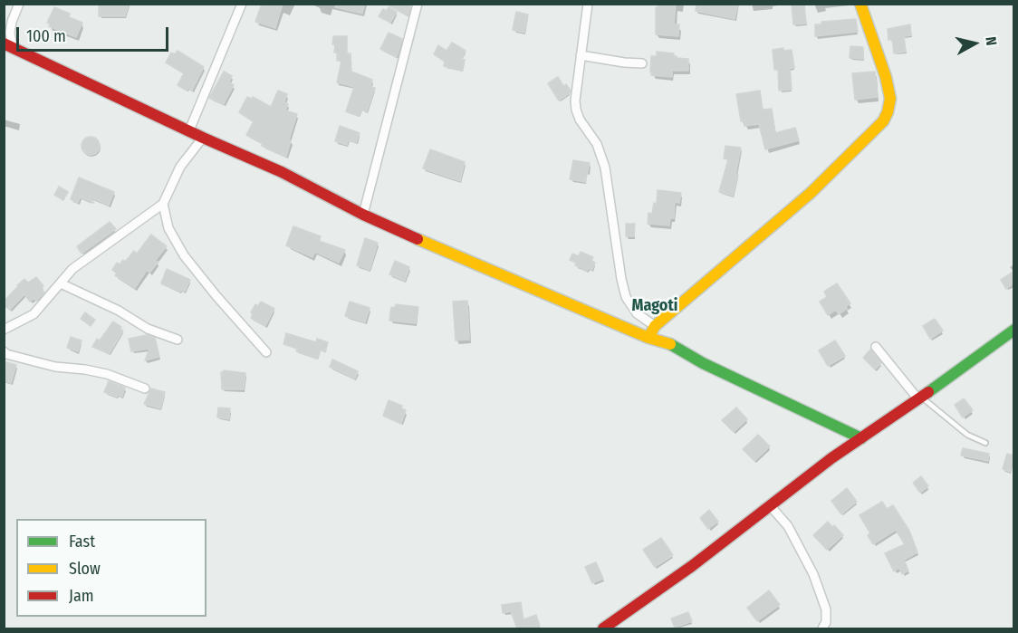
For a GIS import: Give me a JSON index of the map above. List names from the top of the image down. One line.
{"districts":["Magoti"],"legend":["Fast","Slow","Jam"],"scale_bar":"100 m","north":"right"}
